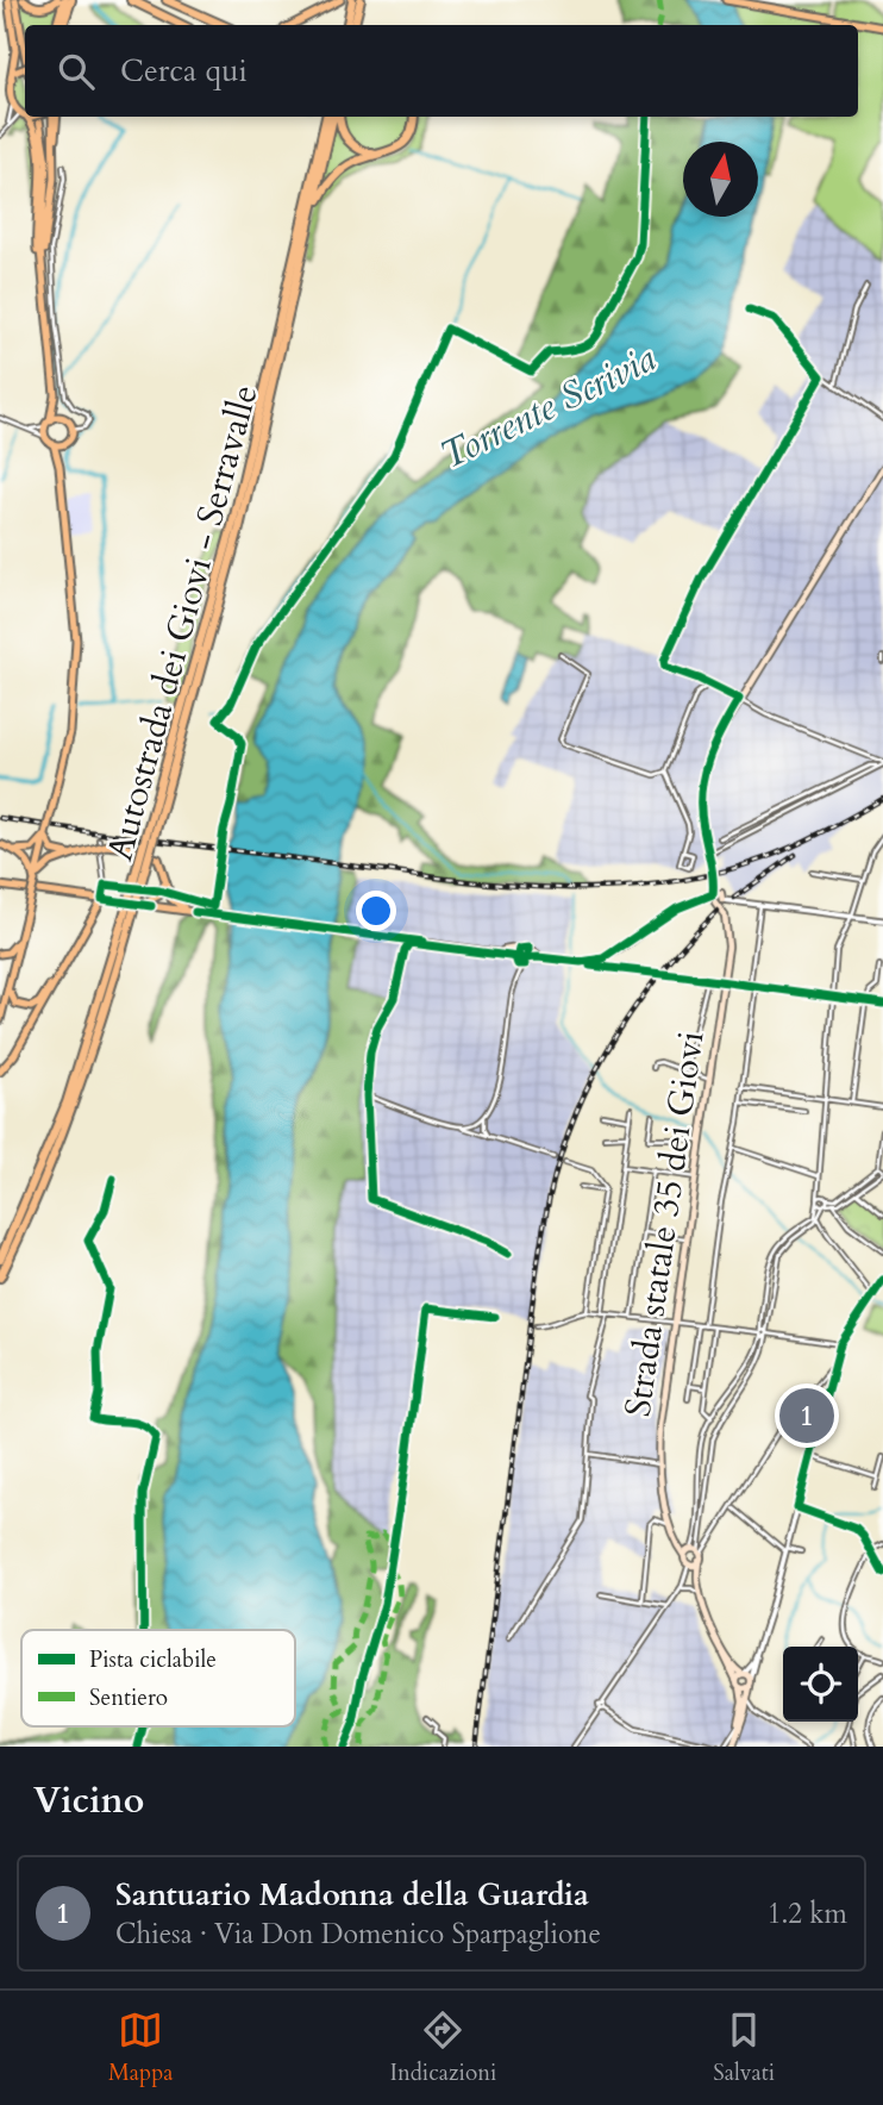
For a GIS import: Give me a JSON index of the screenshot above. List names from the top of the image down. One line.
{"streets":{"highway":["Autostrada dei Giovi - Serravalle"],"main road":["Strada statale 35 dei Giovi"]},"water":["Torrente Scrivia"],"legend":["Pista ciclabile","Sentiero"],"north":"top","page":{"search":"Cerca qui","pins":"1","heading":"Vicino","list":[{"mark":"1","name":"Santuario Madonna della Guardia","note":"Chiesa · Via Don Domenico Sparpaglione","value":"1.2 km"}],"nav":["Mappa","Indicazioni","Salvati"]}}
